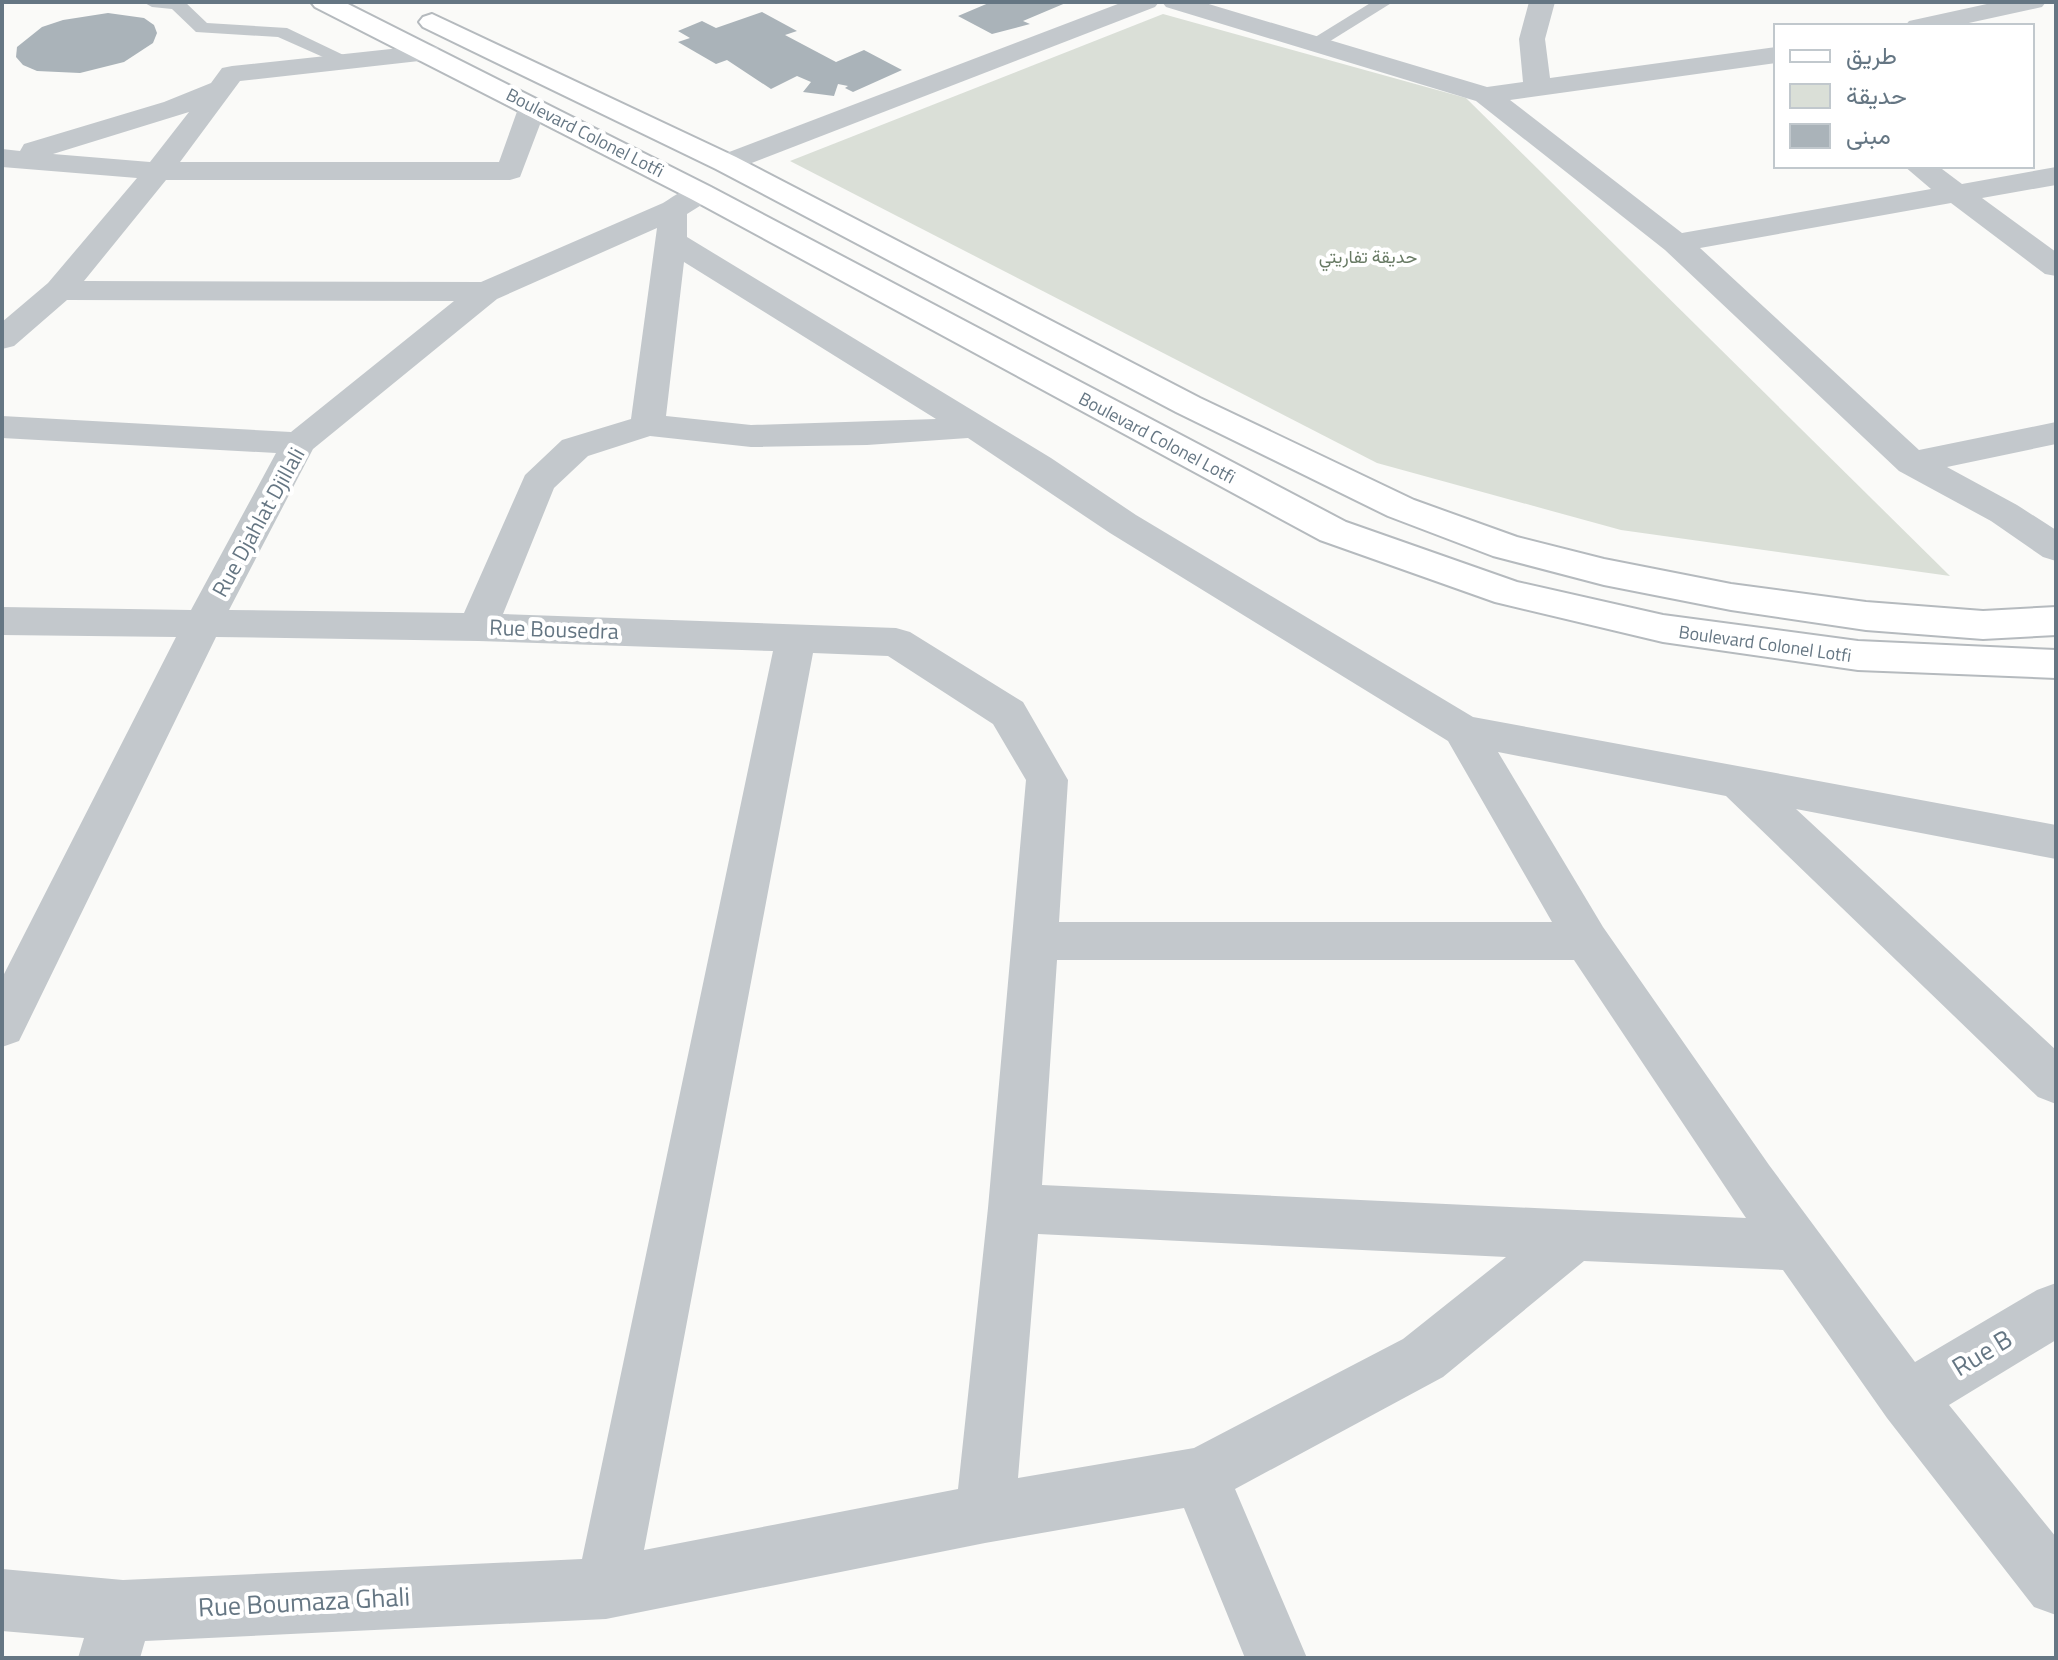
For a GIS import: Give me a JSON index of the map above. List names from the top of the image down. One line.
{"streets":{"main road":["Boulevard Colonel Lotfi"],"street":["Rue Djahlat Djillali","Rue Bousedra","Rue B","Rue Boumaza Ghali"]},"crossings":[["Boulevard Colonel Lotfi","Rue Djahlat Djillali"],["Rue Djahlat Djillali","Rue Bousedra"]],"parks":["حديقة تفاريتي"],"legend":["طريق","حديقة","مبنى"]}
